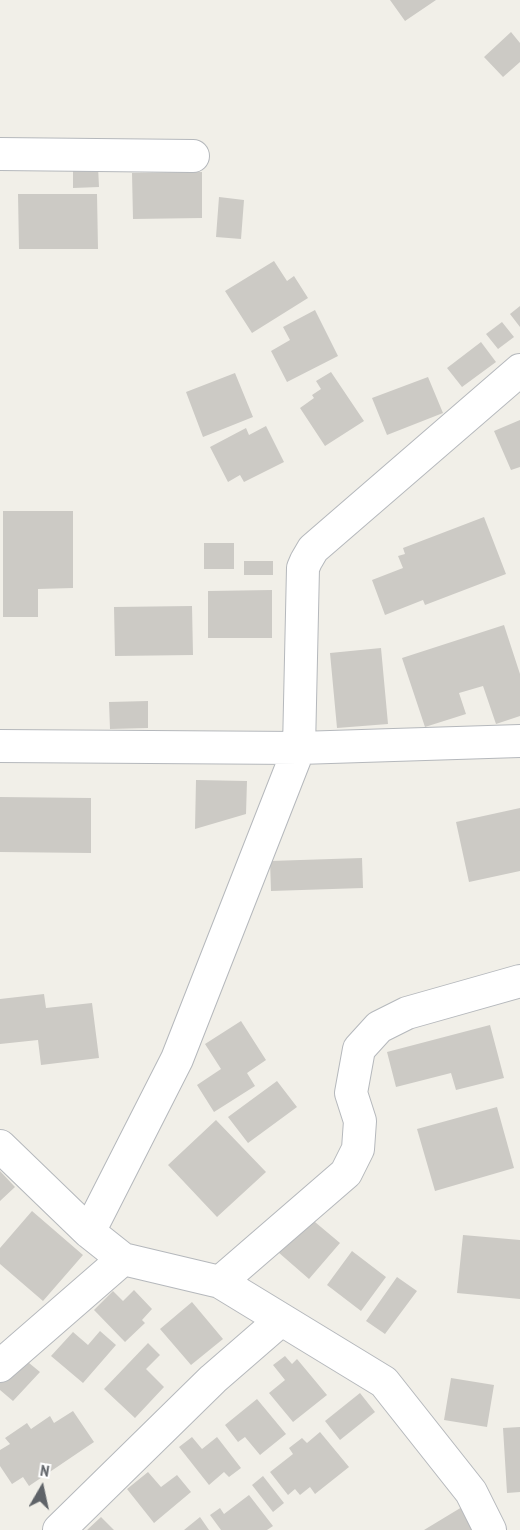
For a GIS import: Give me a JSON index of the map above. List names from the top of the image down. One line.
{"north":"top"}
